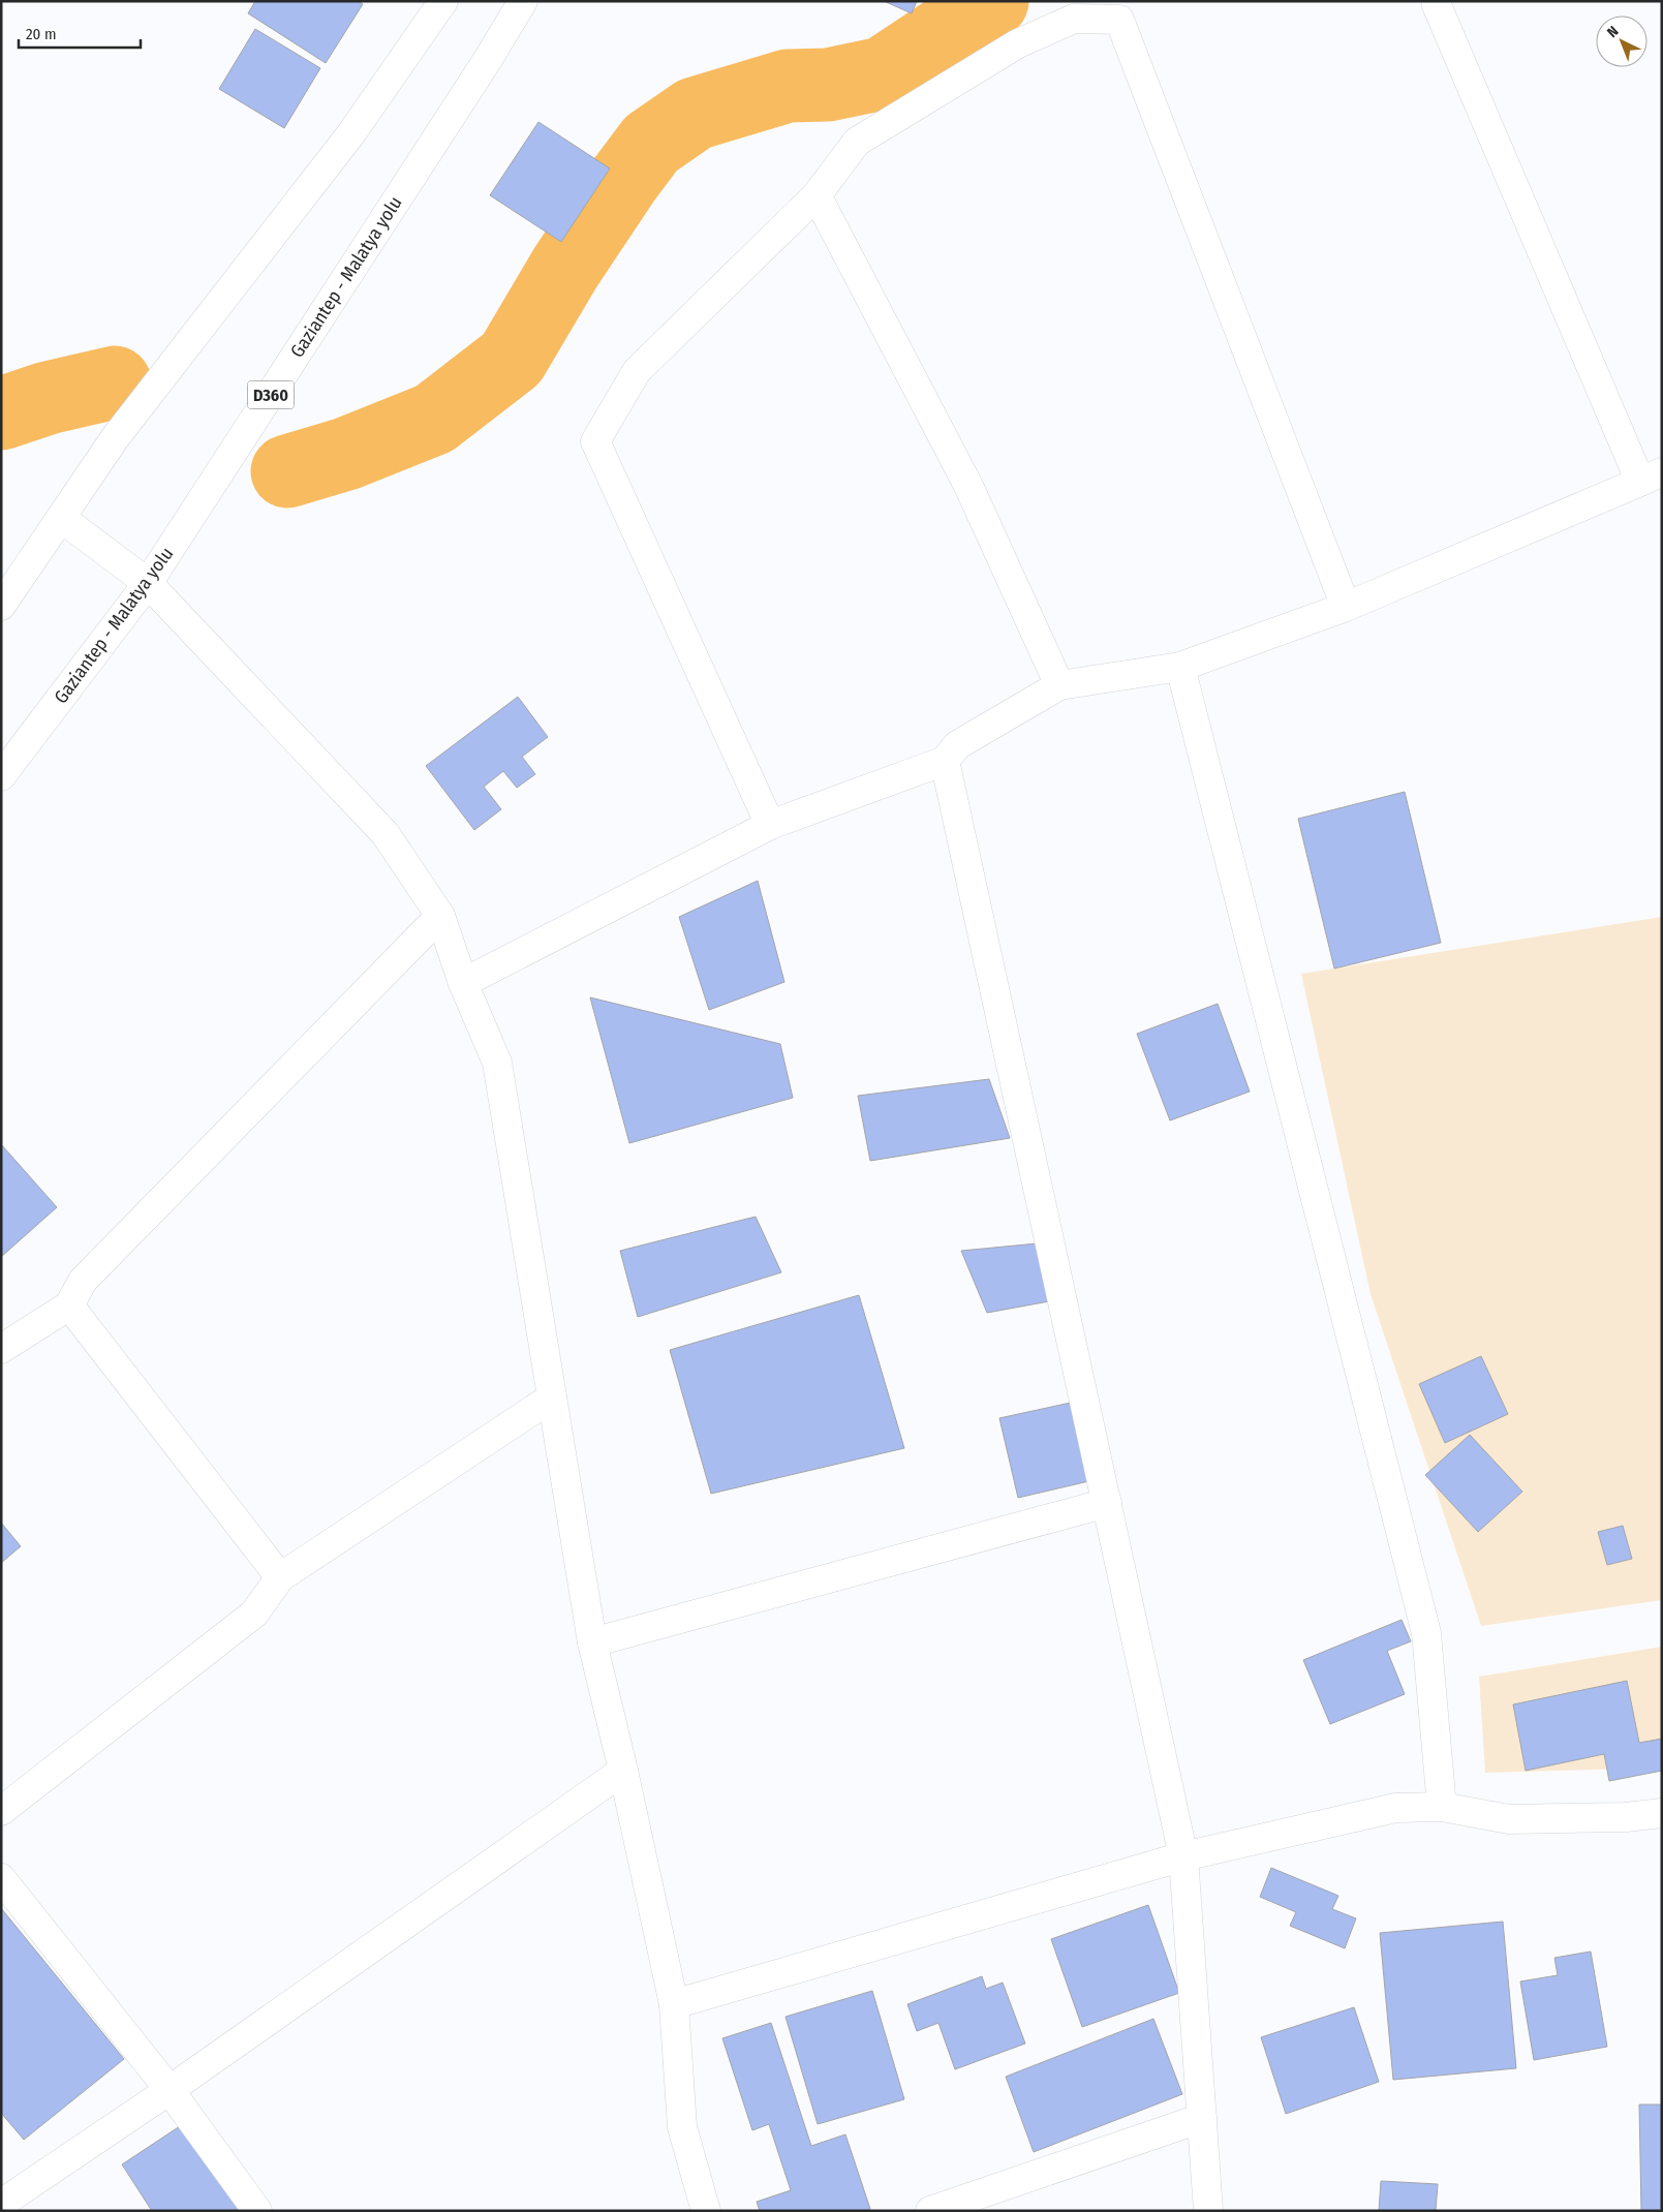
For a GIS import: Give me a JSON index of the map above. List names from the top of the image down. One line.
{"streets":{"main road":["Gaziantep - Malatya yolu","D360"]},"scale_bar":"20 m","north":"top left"}
